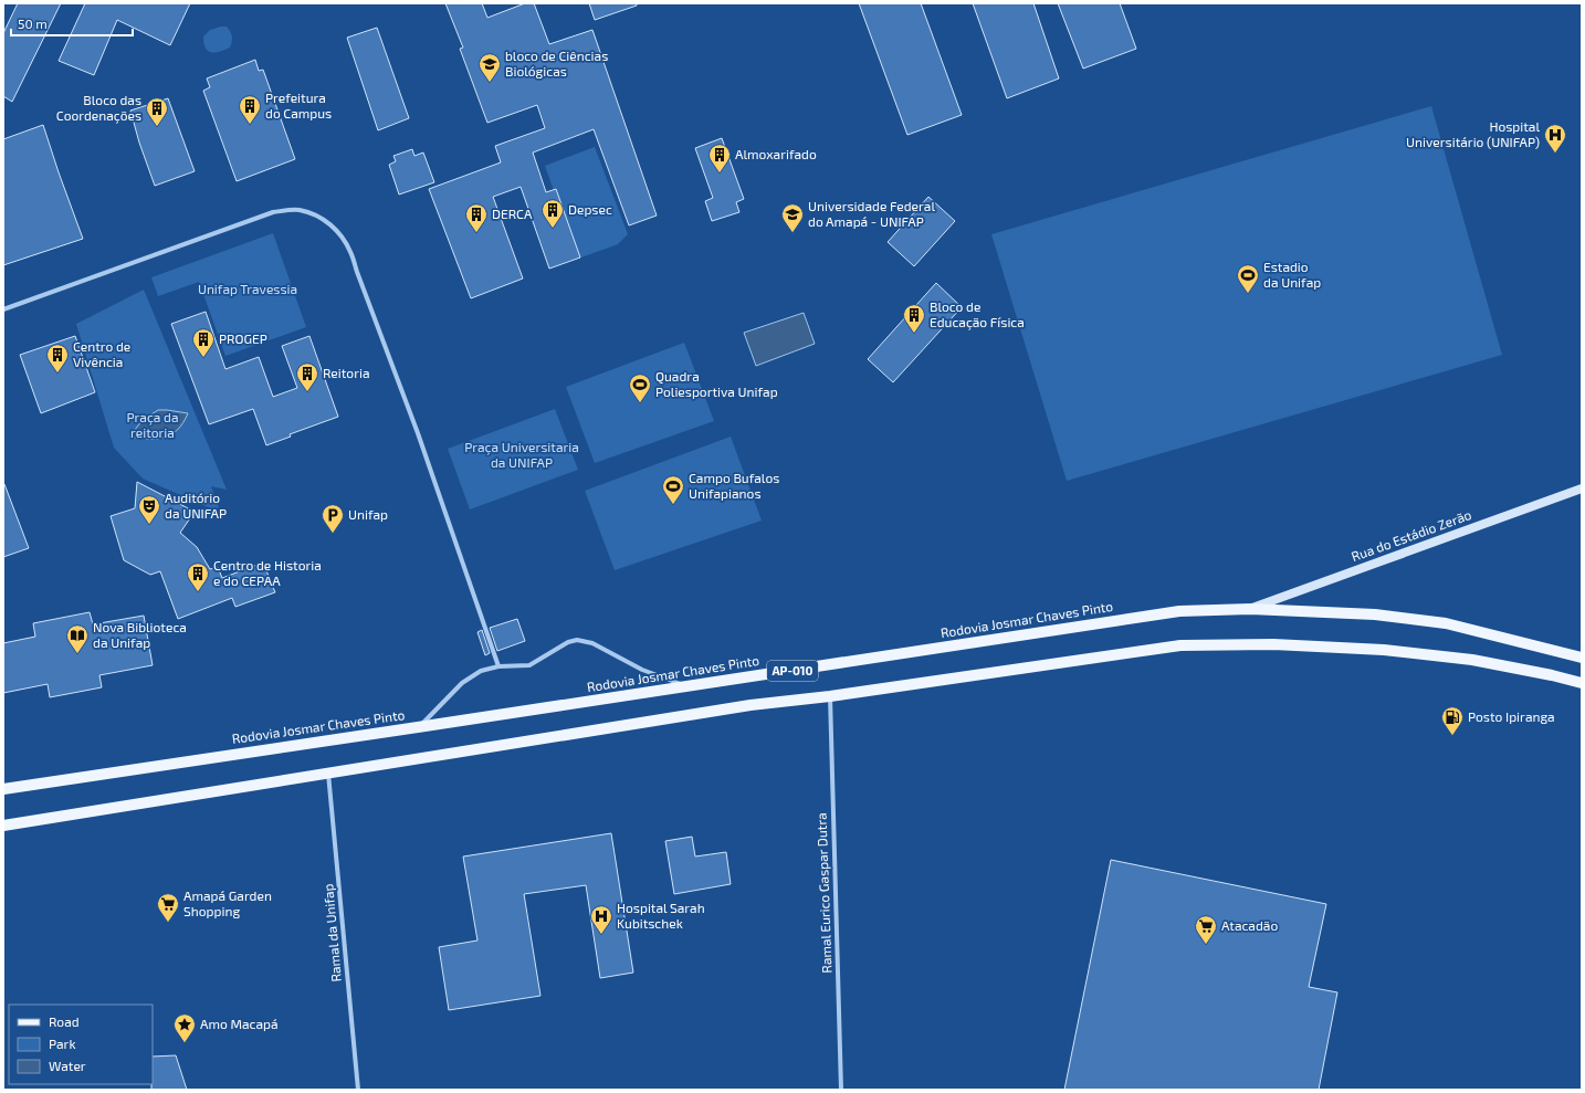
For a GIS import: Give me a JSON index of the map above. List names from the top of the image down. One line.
{"streets":{"main road":["Rodovia Josmar Chaves Pinto","AP-010"],"street":["Rua do Estádio Zerão","Ramal Eurico Gaspar Dutra","Ramal da Unifap"]},"crossings":[["Rua do Estádio Zerão","Rodovia Josmar Chaves Pinto"],["AP-010","Ramal Eurico Gaspar Dutra"],["AP-010","Ramal da Unifap"]],"parks":["Unifap Travessia","Praça da reitoria","Praça Universitaria da UNIFAP"],"places":{"school or university":["bloco de Ciências Biológicas","Universidade Federal do Amapá - UNIFAP"],"building":["Prefeitura do Campus","Bloco das Coordenações","Almoxarifado","Depsec","DERCA","Bloco de Educação Física","PROGEP","Centro de Vivência","Reitoria","Centro de Historia e do CEPAA"],"hospital":["Hospital Universitário (UNIFAP)","Hospital Sarah Kubitschek"],"sports":["Estadio da Unifap","Quadra Poliesportiva Unifap","Campo Bufalos Unifapianos"],"theatre":["Auditório da UNIFAP"],"parking":["Unifap"],"library":["Nova Biblioteca da Unifap"],"fuel station":["Posto Ipiranga"],"supermarket":["Amapá Garden Shopping","Atacadão"],"place":["Amo Macapá"]},"legend":["Road","Park","Water"],"scale_bar":"50 m"}
